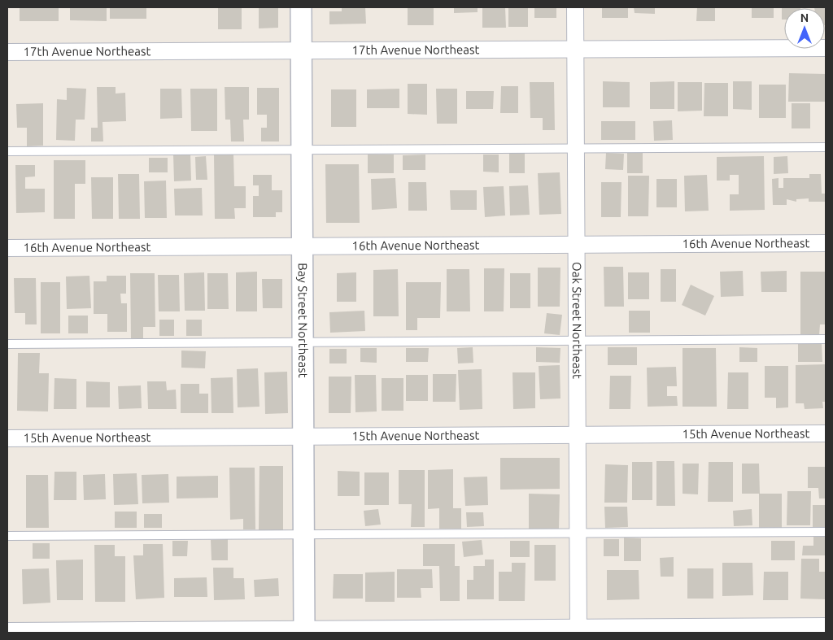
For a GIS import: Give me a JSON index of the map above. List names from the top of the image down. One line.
{"streets":{"street":["17th Avenue Northeast","16th Avenue Northeast","Bay Street Northeast","Oak Street Northeast","15th Avenue Northeast"]},"crossings":[["17th Avenue Northeast","Bay Street Northeast"],["17th Avenue Northeast","Oak Street Northeast"],["16th Avenue Northeast","Bay Street Northeast"],["16th Avenue Northeast","Oak Street Northeast"],["Bay Street Northeast","15th Avenue Northeast"],["Oak Street Northeast","15th Avenue Northeast"]],"north":"top"}
